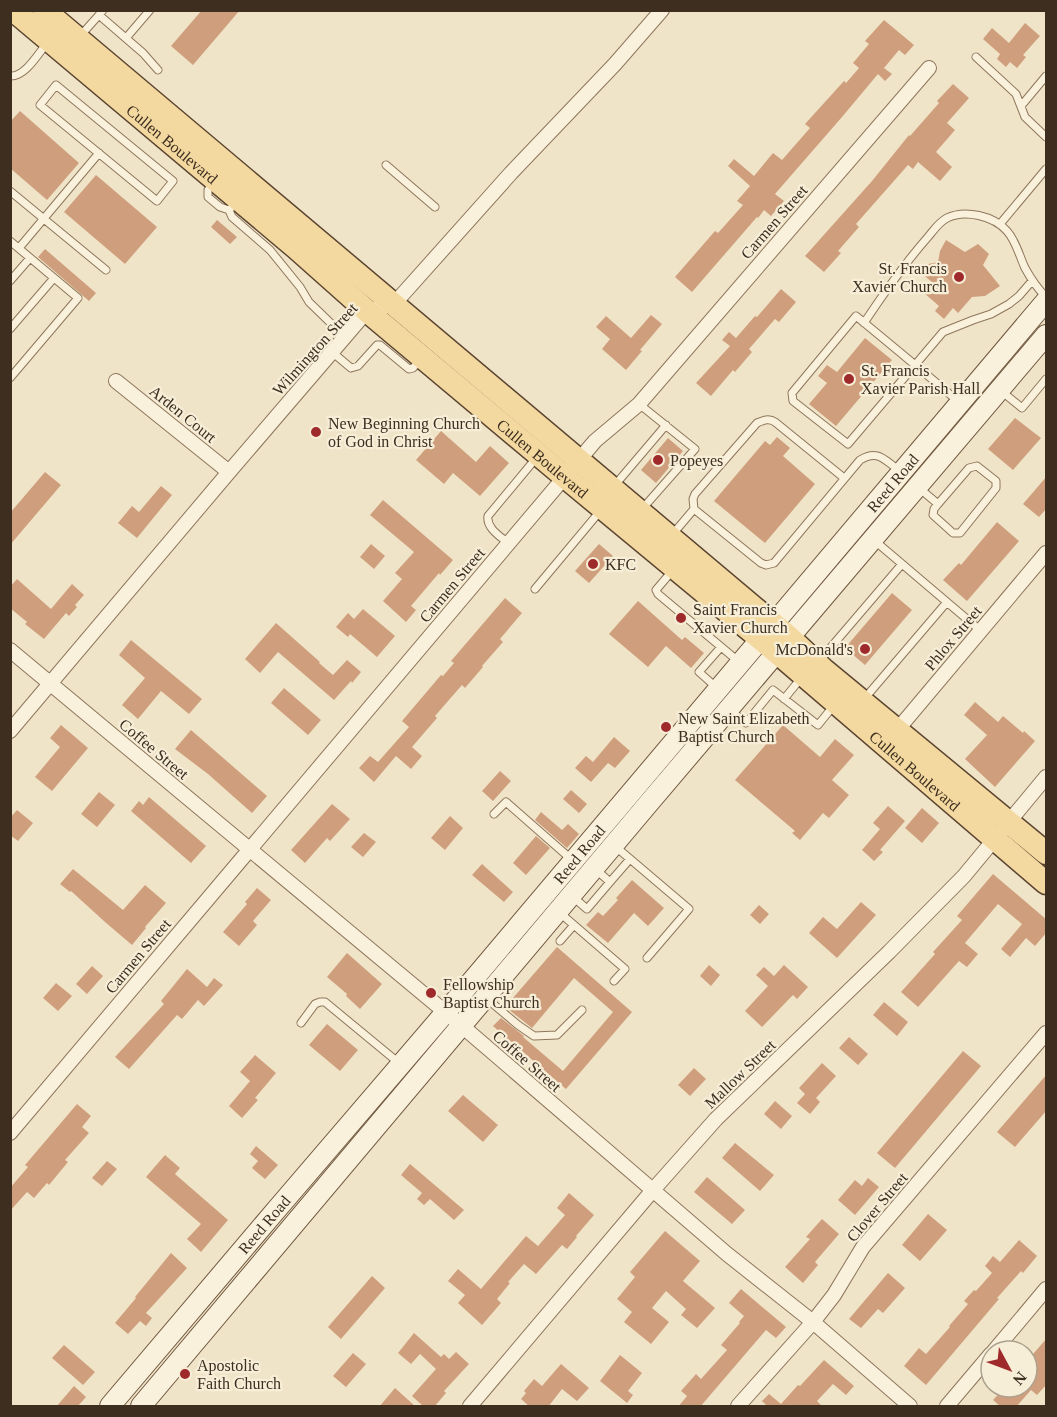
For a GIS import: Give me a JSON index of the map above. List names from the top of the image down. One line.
{"streets":{"main road":["Cullen Boulevard"],"street":["Carmen Street","Wilmington Street","Arden Court","Reed Road","Phlox Street","Coffee Street","Mallow Street","Clover Street"]},"crossings":[["Cullen Boulevard","Carmen Street"],["Cullen Boulevard","Wilmington Street"],["Cullen Boulevard","Reed Road"],["Cullen Boulevard","Phlox Street"],["Cullen Boulevard","Mallow Street"],["Carmen Street","Coffee Street"],["Wilmington Street","Arden Court"],["Wilmington Street","Coffee Street"],["Reed Road","Coffee Street"],["Coffee Street","Mallow Street"],["Coffee Street","Clover Street"]],"places":["St. Francis Xavier Church","St. Francis Xavier Parish Hall","New Beginning Church of God in Christ","Popeyes","KFC","Saint Francis Xavier Church","McDonald's","New Saint Elizabeth Baptist Church","Fellowship Baptist Church","Apostolic Faith Church"],"north":"bottom right"}
